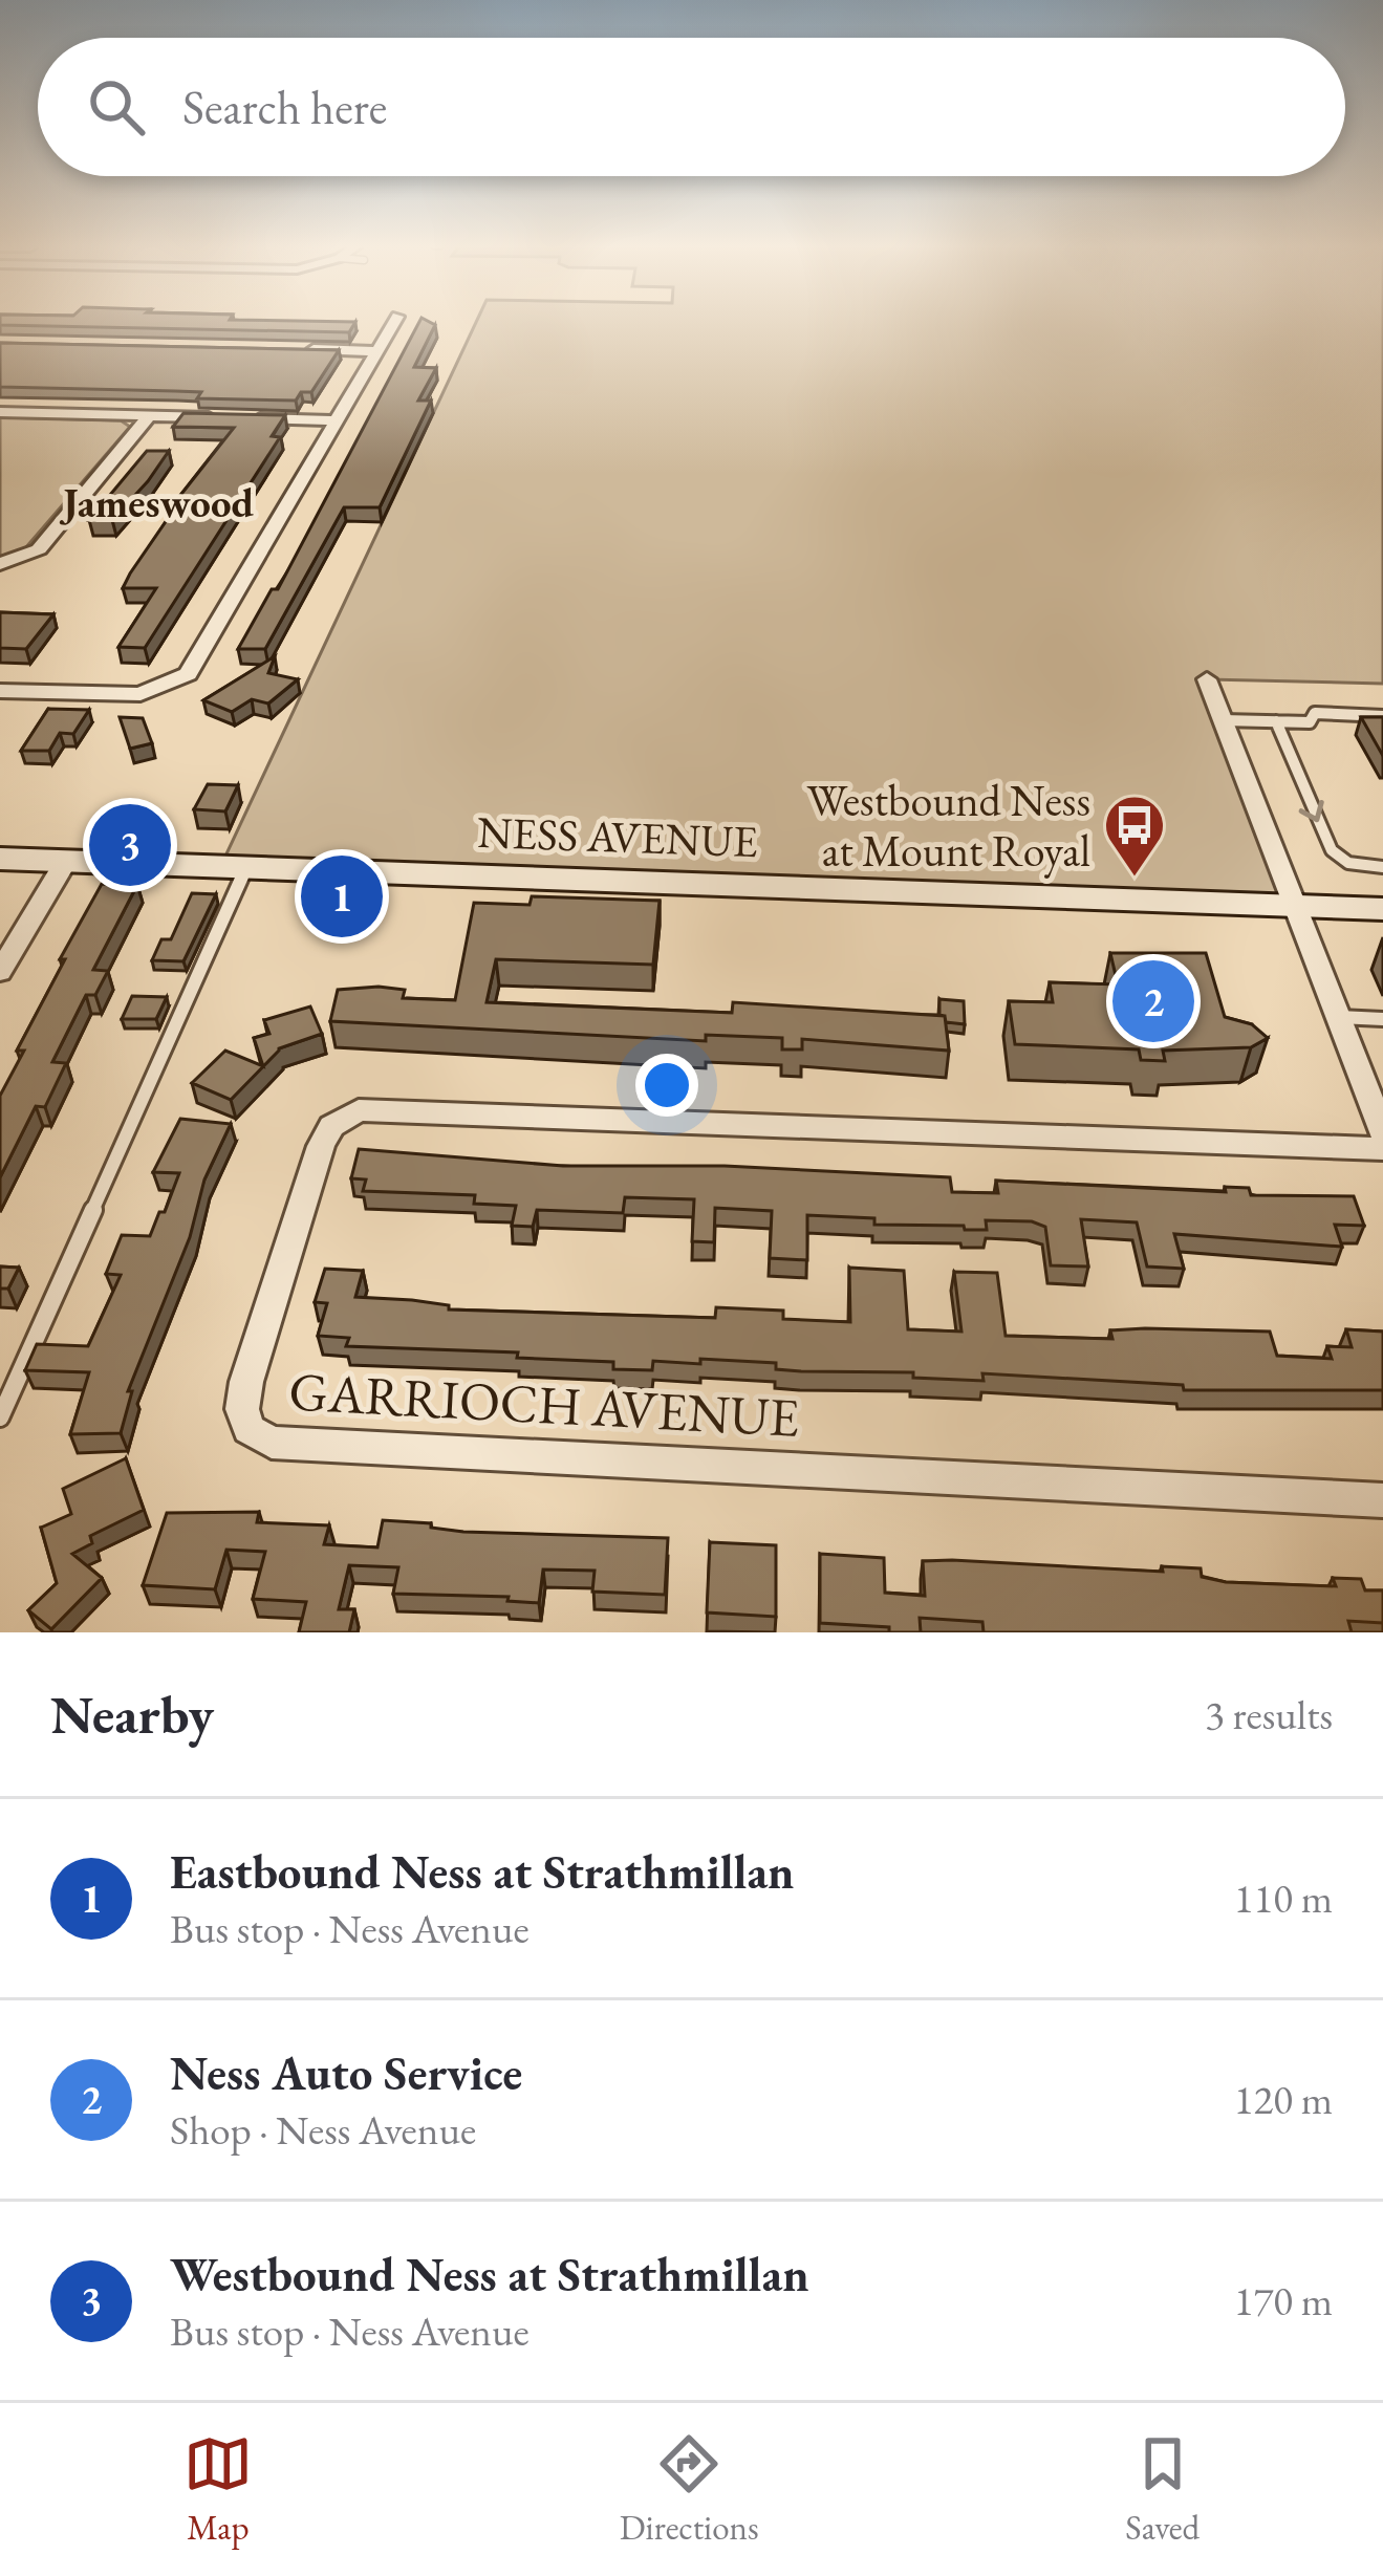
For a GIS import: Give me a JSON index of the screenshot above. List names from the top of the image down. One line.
{"streets":{"main road":["NESS AVENUE"],"street":["GARRIOCH AVENUE"]},"districts":["Jameswood"],"places":{"bus stop":["Westbound Ness at Mount Royal"]},"page":{"search":"Search here","pins":["3","1","2"],"heading":["Nearby","3 results"],"list":[{"mark":"1","name":"Eastbound Ness at Strathmillan","note":"Bus stop · Ness Avenue","value":"110 m"},{"mark":"2","name":"Ness Auto Service","note":"Shop · Ness Avenue","value":"120 m"},{"mark":"3","name":"Westbound Ness at Strathmillan","note":"Bus stop · Ness Avenue","value":"170 m"}],"nav":["Map","Directions","Saved"]}}
